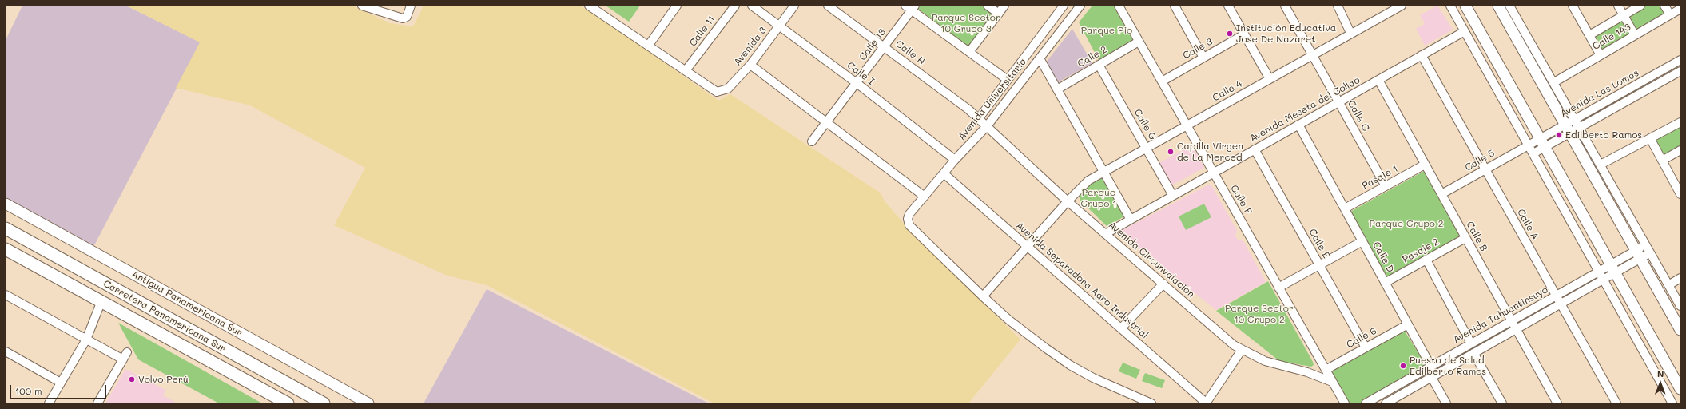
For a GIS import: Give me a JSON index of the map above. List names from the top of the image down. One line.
{"streets":{"highway":["Carretera Panamericana Sur"],"main road":["Antigua Panamericana Sur"],"street":["Calle 11","Calle 143","Calle 13","Avenida 3","Calle 3","Calle H","Calle 2","Calle I","Calle 4","Avenida Las Lomas","Avenida Universitaria","Avenida Meseta del Collao","Calle C","Calle G","Calle 5","Pasaje 1","Calle F","Calle A","Calle B","Calle E","Pasaje 2","Calle D","Avenida Circunvalación","Avenida Separadora Agro Industrial","Avenida Tahuantinsuyo","Calle 6"]},"crossings":[["Calle 11","Avenida 3"],["Calle 13","Calle H"],["Calle 13","Calle I"],["Avenida 3","Calle I"],["Calle 3","Calle F"],["Calle H","Avenida Universitaria"],["Calle H","Avenida Circunvalación"],["Calle 2","Calle G"],["Calle 2","Calle F"],["Calle I","Avenida Universitaria"],["Calle 4","Avenida Universitaria"],["Calle 4","Calle C"],["Calle 4","Calle G"],["Calle 4","Calle F"],["Calle 4","Avenida Circunvalación"],["Calle 4","Avenida Separadora Agro Industrial"],["Avenida Las Lomas","Calle 5"],["Avenida Universitaria","Avenida Circunvalación"],["Avenida Universitaria","Avenida Separadora Agro Industrial"],["Avenida Meseta del Collao","Calle C"],["Avenida Meseta del Collao","Calle G"],["Avenida Meseta del Collao","Calle F"],["Avenida Meseta del Collao","Calle A"],["Avenida Meseta del Collao","Calle B"],["Avenida Meseta del Collao","Calle E"],["Avenida Meseta del Collao","Calle D"],["Avenida Meseta del Collao","Avenida Circunvalación"],["Calle C","Pasaje 1"],["Calle 5","Calle A"],["Calle 5","Calle B"],["Pasaje 1","Calle B"],["Pasaje 1","Calle D"],["Calle F","Avenida Circunvalación"],["Calle F","Calle 6"],["Calle A","Avenida Tahuantinsuyo"],["Calle B","Pasaje 2"],["Calle B","Avenida Tahuantinsuyo"],["Calle E","Calle 6"],["Pasaje 2","Calle D"],["Calle D","Avenida Tahuantinsuyo"],["Calle D","Calle 6"]],"parks":["Parque Sector 10 Grupo 3","Parque Pio","Parque Grupo 1","Parque Grupo 2","Parque Sector 10 Grupo 2"],"places":["Institución Educativa Jose De Nazaret","Edilberto Ramos","Capilla Virgen de La Merced","Puesto de Salud Edilberto Ramos","Volvo Perú"],"scale_bar":"100 m","north":"top"}
